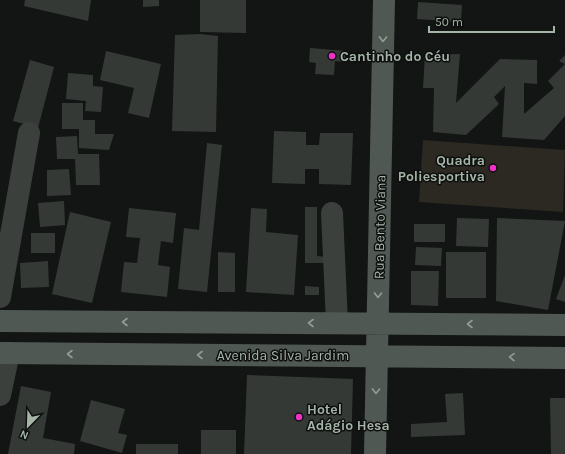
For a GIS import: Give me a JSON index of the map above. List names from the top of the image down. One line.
{"streets":{"main road":["Rua Bento Viana","Avenida Silva Jardim"]},"crossings":[["Rua Bento Viana","Avenida Silva Jardim"]],"one_way":["Rua Bento Viana"],"places":["Cantinho do Céu","Quadra Poliesportiva","Hotel Adágio Hesa"],"scale_bar":"50 m","north":"bottom left"}
